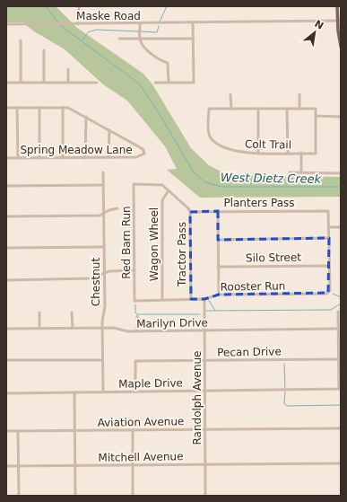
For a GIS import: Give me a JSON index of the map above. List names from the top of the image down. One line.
{"streets":{"street":["Maske Road","Colt Trail","Spring Meadow Lane","Planters Pass","Red Barn Run","Wagon Wheel","Tractor Pass","Silo Street","Chestnut","Rooster Run","Marilyn Drive","Pecan Drive","Maple Drive","Randolph Avenue","Aviation Avenue","Mitchell Avenue"]},"crossings":[["Planters Pass","Tractor Pass"],["Red Barn Run","Tractor Pass"],["Red Barn Run","Rooster Run"],["Wagon Wheel","Tractor Pass"],["Wagon Wheel","Rooster Run"],["Tractor Pass","Rooster Run"],["Silo Street","Rooster Run"],["Chestnut","Marilyn Drive"],["Chestnut","Maple Drive"],["Rooster Run","Randolph Avenue"],["Marilyn Drive","Randolph Avenue"],["Pecan Drive","Maple Drive"],["Pecan Drive","Randolph Avenue"],["Maple Drive","Randolph Avenue"],["Randolph Avenue","Aviation Avenue"],["Randolph Avenue","Mitchell Avenue"]],"water":["West Dietz Creek"],"north":"top right"}
